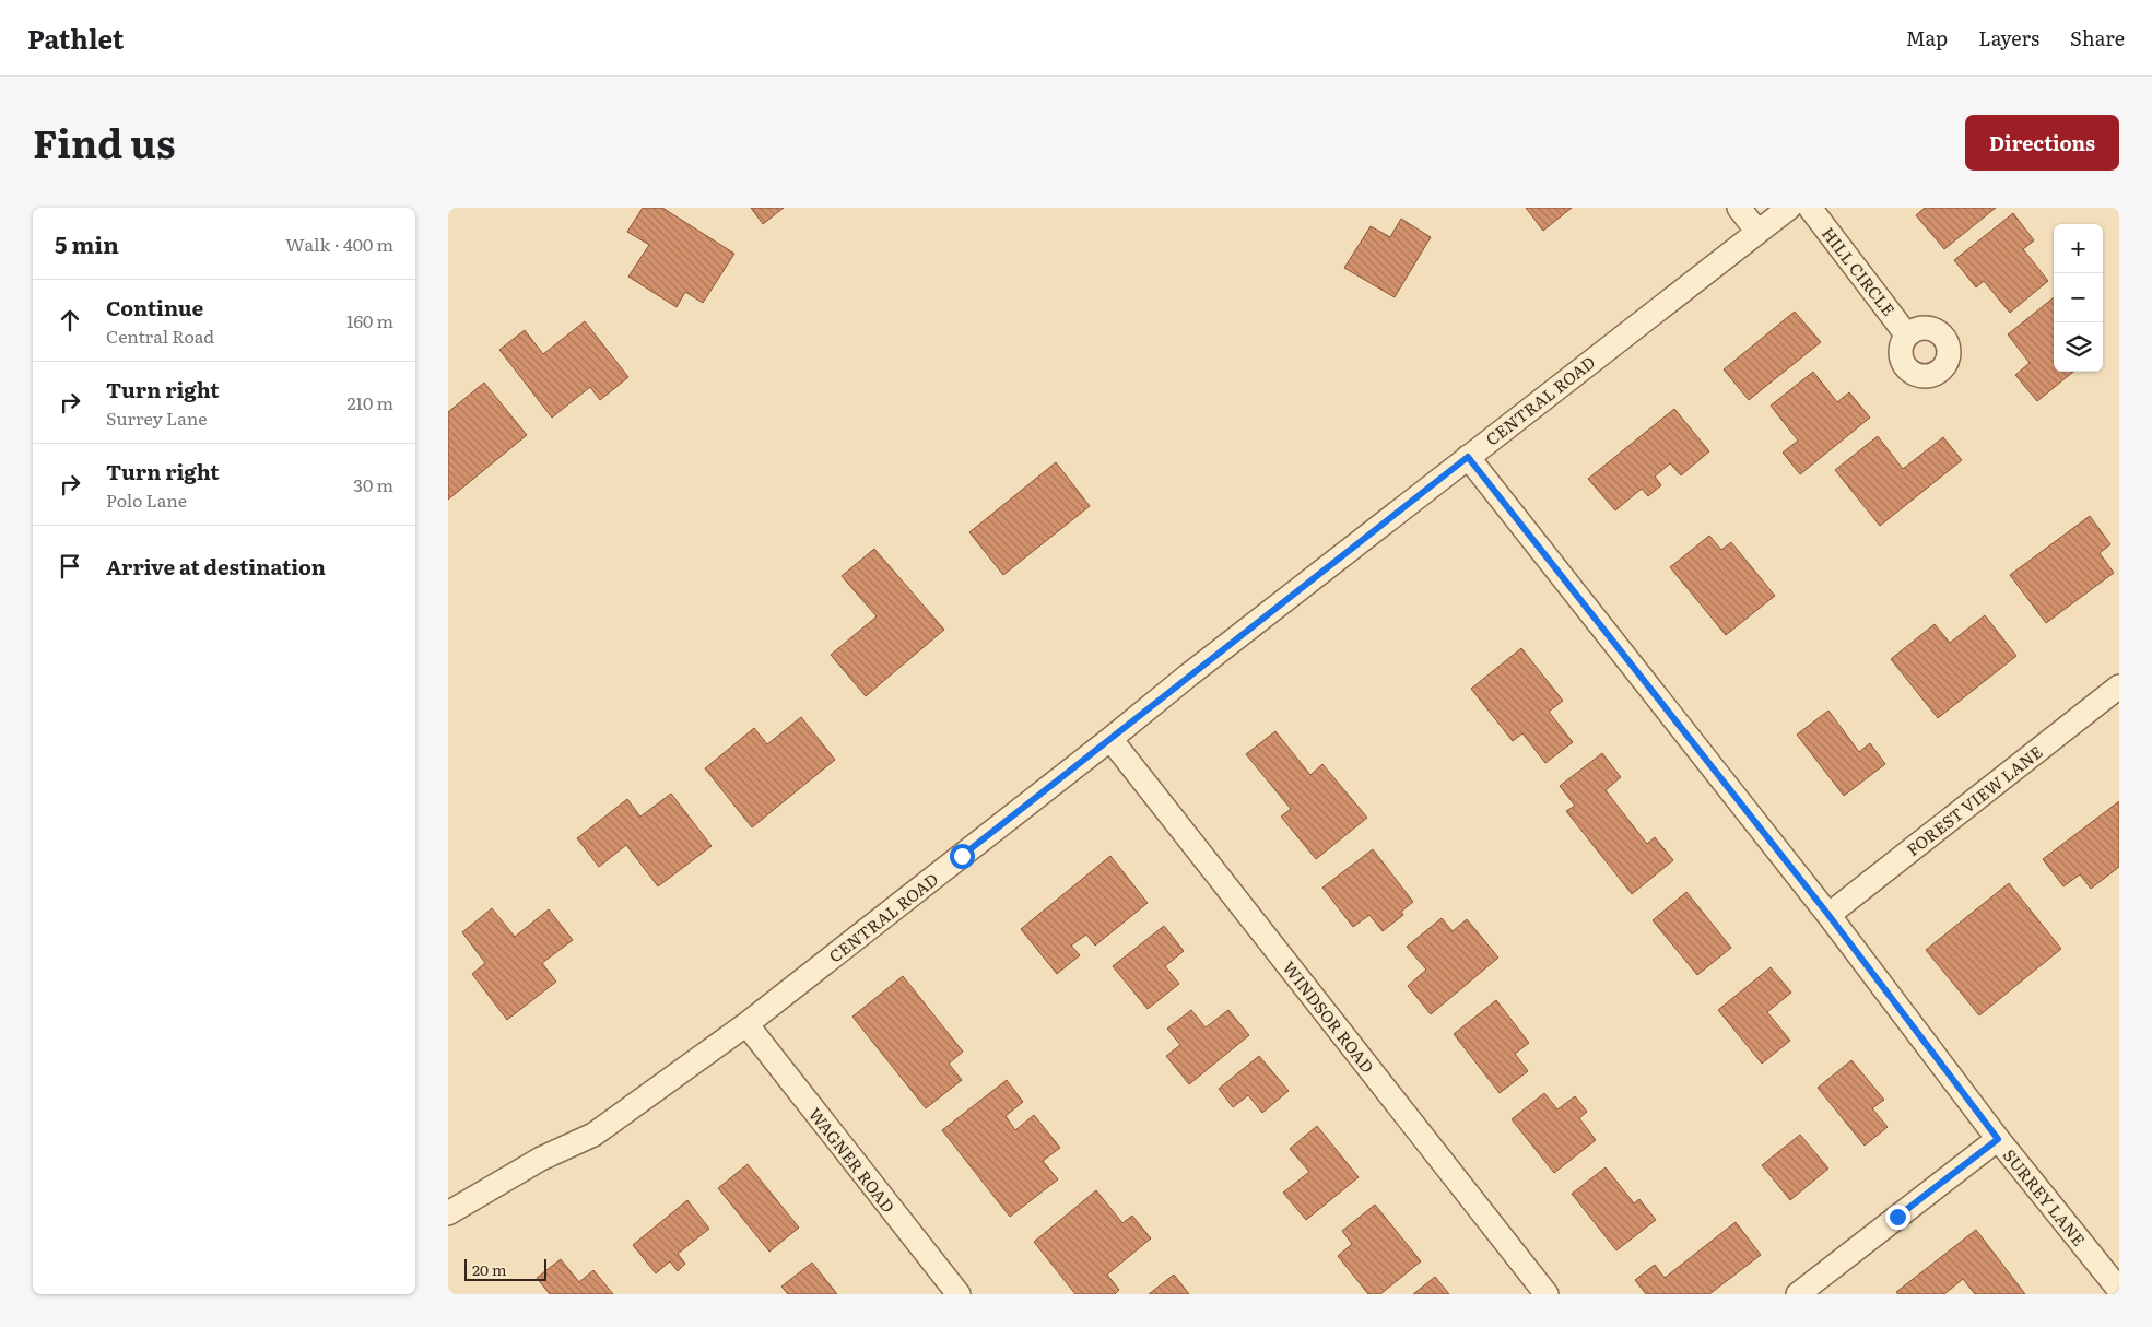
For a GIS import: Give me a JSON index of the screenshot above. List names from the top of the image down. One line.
{"streets":{"street":["HILL CIRCLE","CENTRAL ROAD","FOREST VIEW LANE","WINDSOR ROAD","WAGNER ROAD","SURREY LANE"]},"crossings":[["CENTRAL ROAD","WINDSOR ROAD"],["CENTRAL ROAD","WAGNER ROAD"],["CENTRAL ROAD","SURREY LANE"],["FOREST VIEW LANE","SURREY LANE"]],"scale_bar":"20 m","page":{"header":"Pathlet","nav":["Map","Layers","Share"],"title":"Find us","buttons":"Directions","heading":["5 min","Walk · 400 m"],"map_buttons":["+","−"],"list":[["Continue","Central Road","160 m"],["Turn right","Surrey Lane","210 m"],["Turn right","Polo Lane","30 m"],"Arrive at destination"],"scale":"20 m"}}
